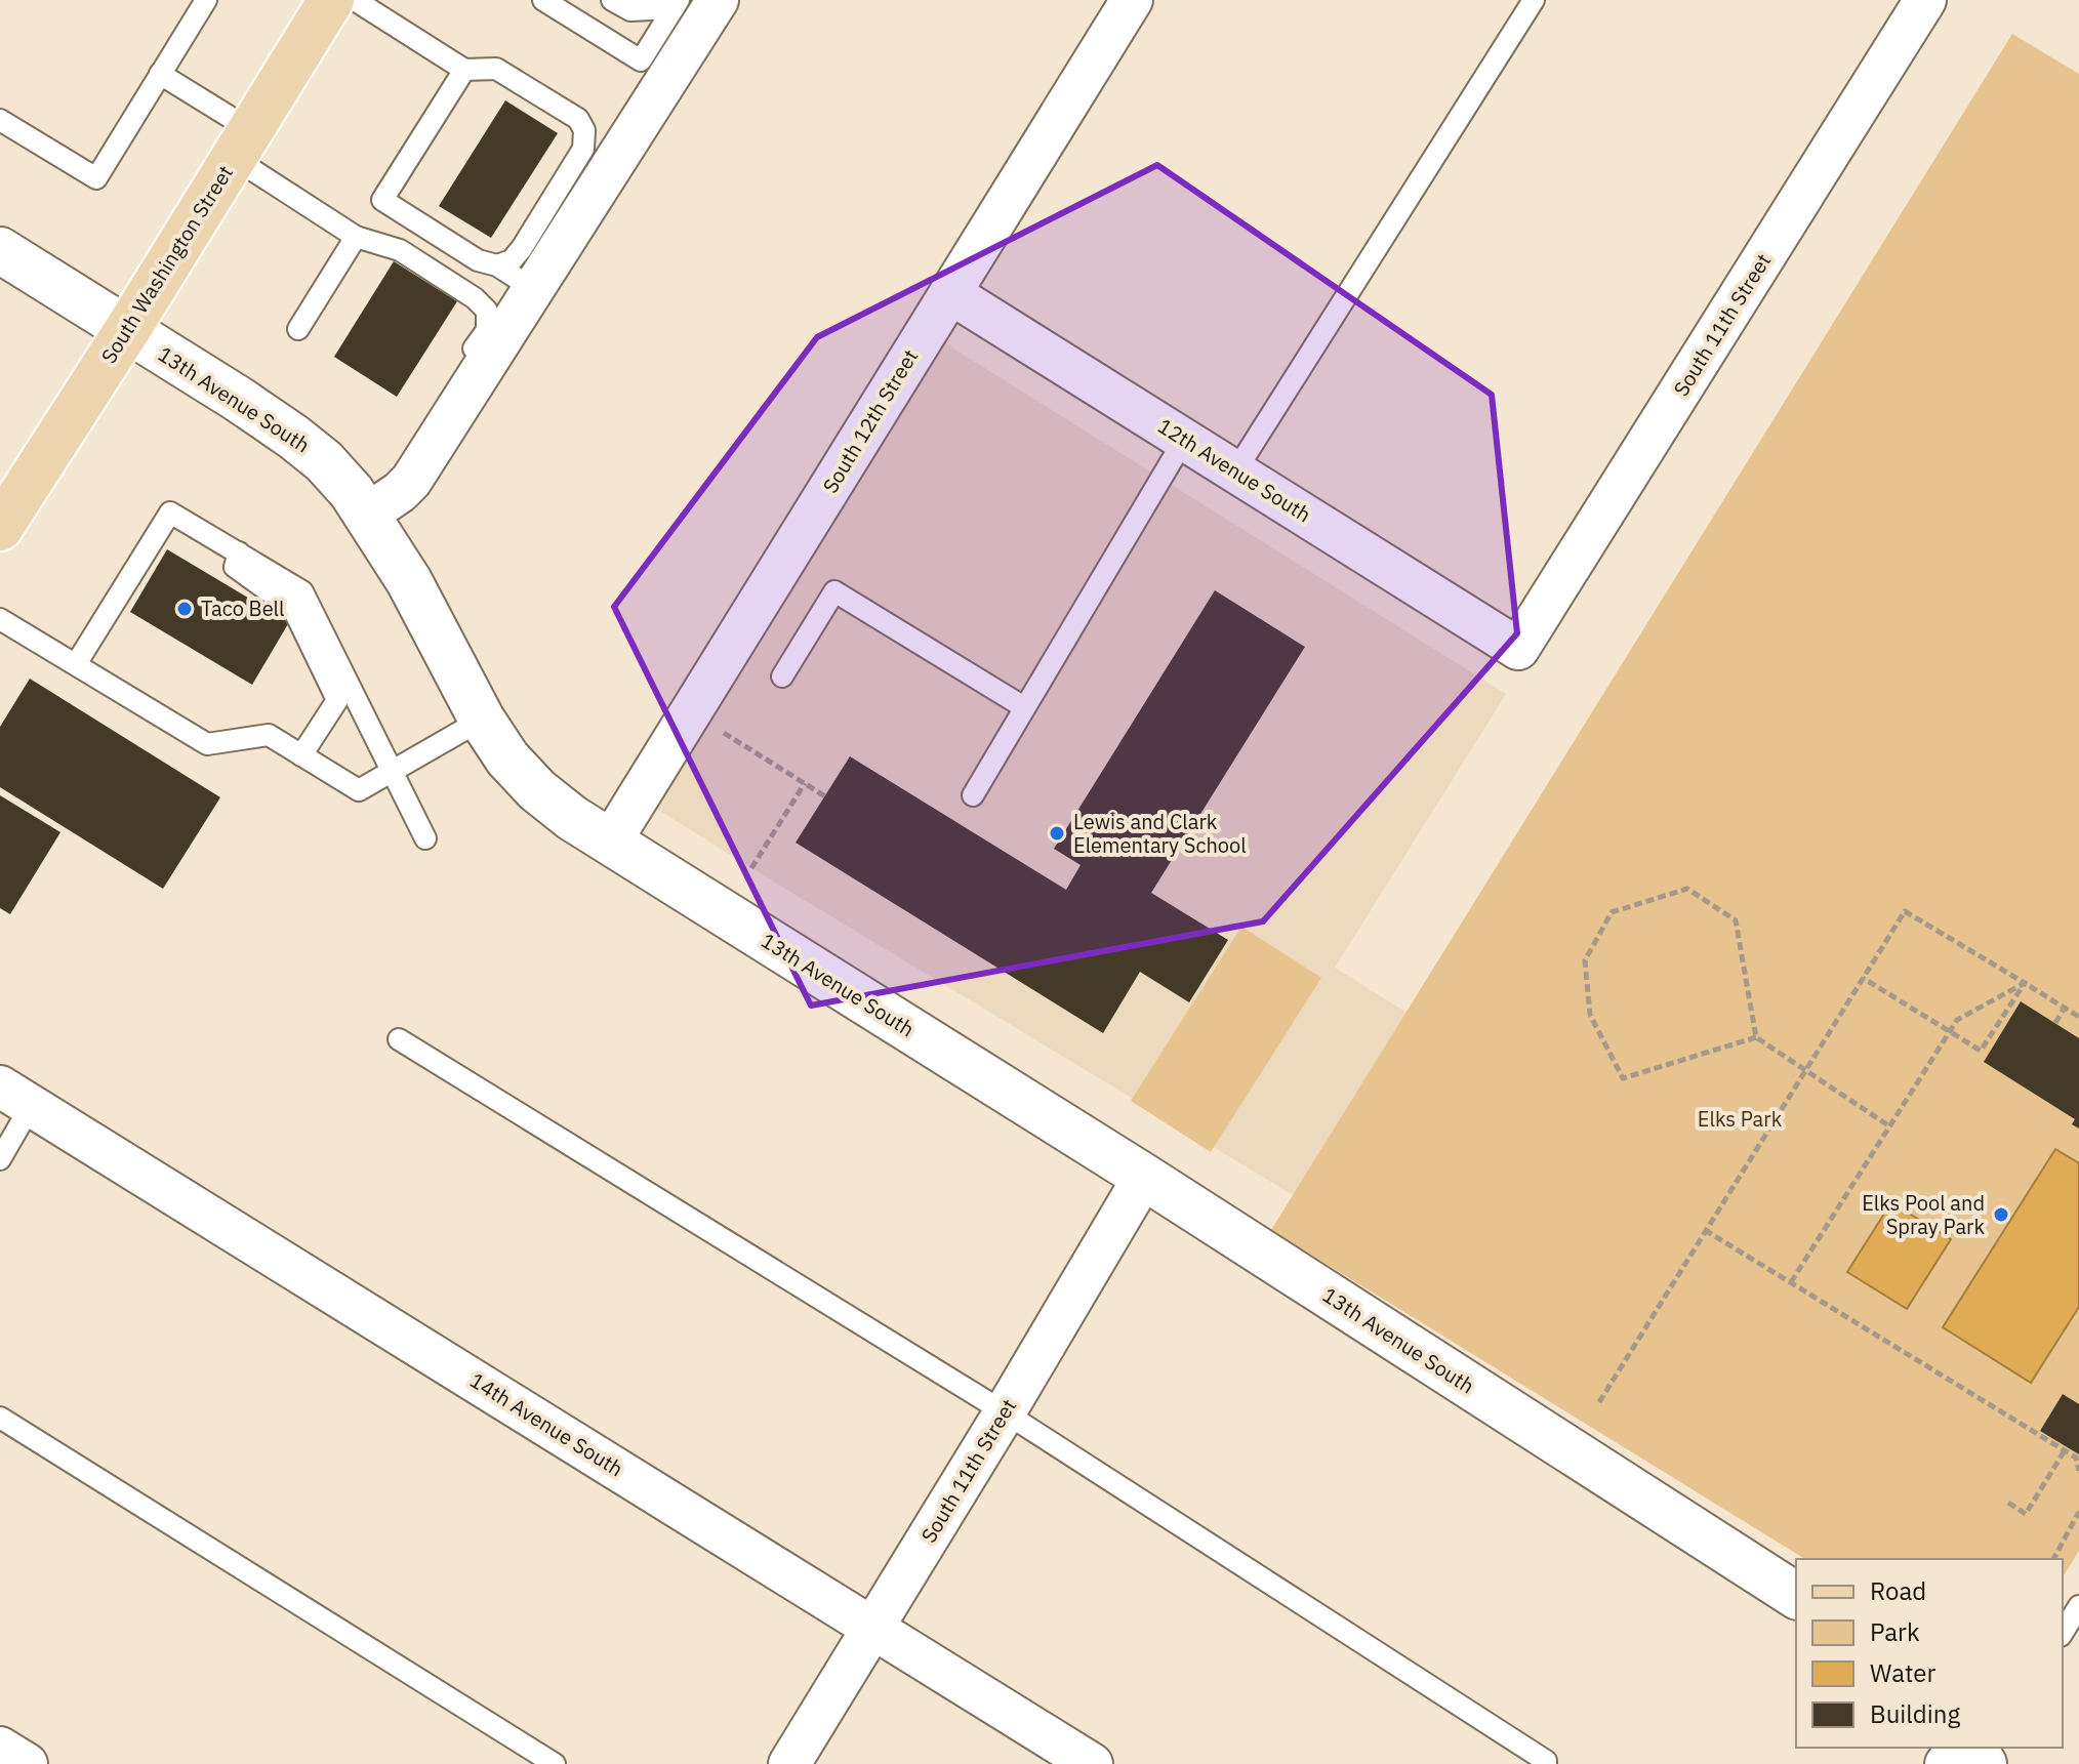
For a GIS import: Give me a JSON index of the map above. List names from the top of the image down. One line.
{"streets":{"main road":["South Washington Street"],"street":["South 11th Street","13th Avenue South","South 12th Street","12th Avenue South","14th Avenue South"]},"crossings":[["South Washington Street","13th Avenue South"],["South 11th Street","13th Avenue South"],["South 11th Street","12th Avenue South"],["South 11th Street","14th Avenue South"],["13th Avenue South","South 12th Street"],["South 12th Street","12th Avenue South"]],"parks":["Elks Park"],"places":["Taco Bell","Lewis and Clark Elementary School","Elks Pool and Spray Park"],"legend":["Road","Park","Water","Building"]}
